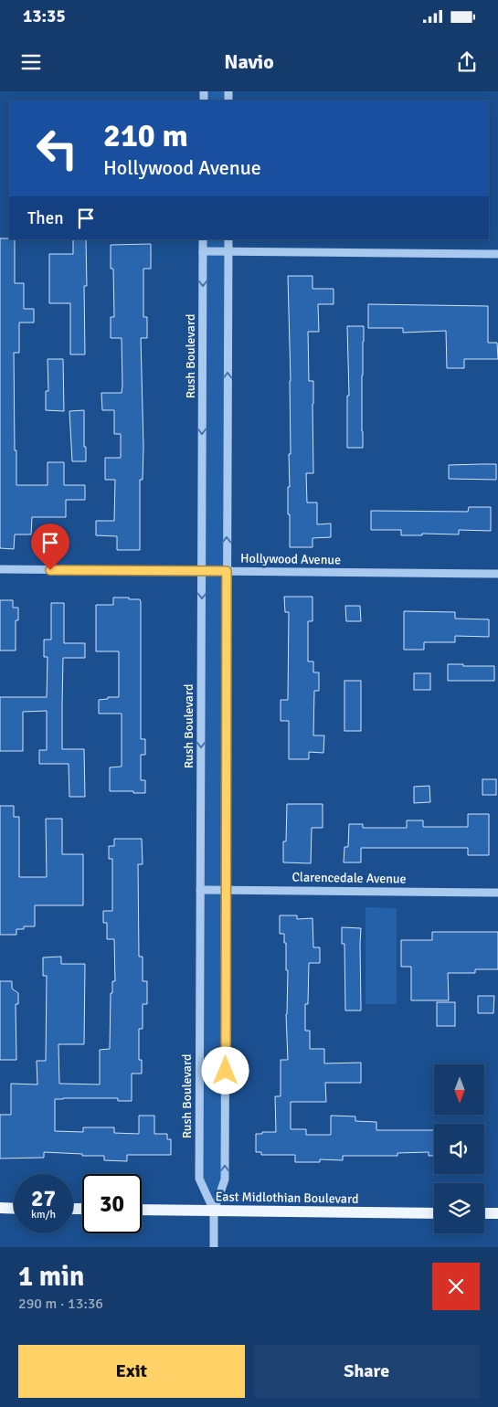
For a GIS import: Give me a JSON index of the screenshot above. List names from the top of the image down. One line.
{"streets":{"main road":["East Midlothian Boulevard"],"street":["Rush Boulevard","Hollywood Avenue","Clarencedale Avenue"]},"crossings":[["Rush Boulevard","Hollywood Avenue"],["Rush Boulevard","Clarencedale Avenue"],["Rush Boulevard","East Midlothian Boulevard"]],"north":"bottom","page":{"status":"13:35","header":"Navio","turn":["210 m","Hollywood Avenue"],"then":"Then","speed":"27 km/h","limit":"30","heading":["1 min","290 m · 13:36"],"buttons":["Exit","Share"]}}
